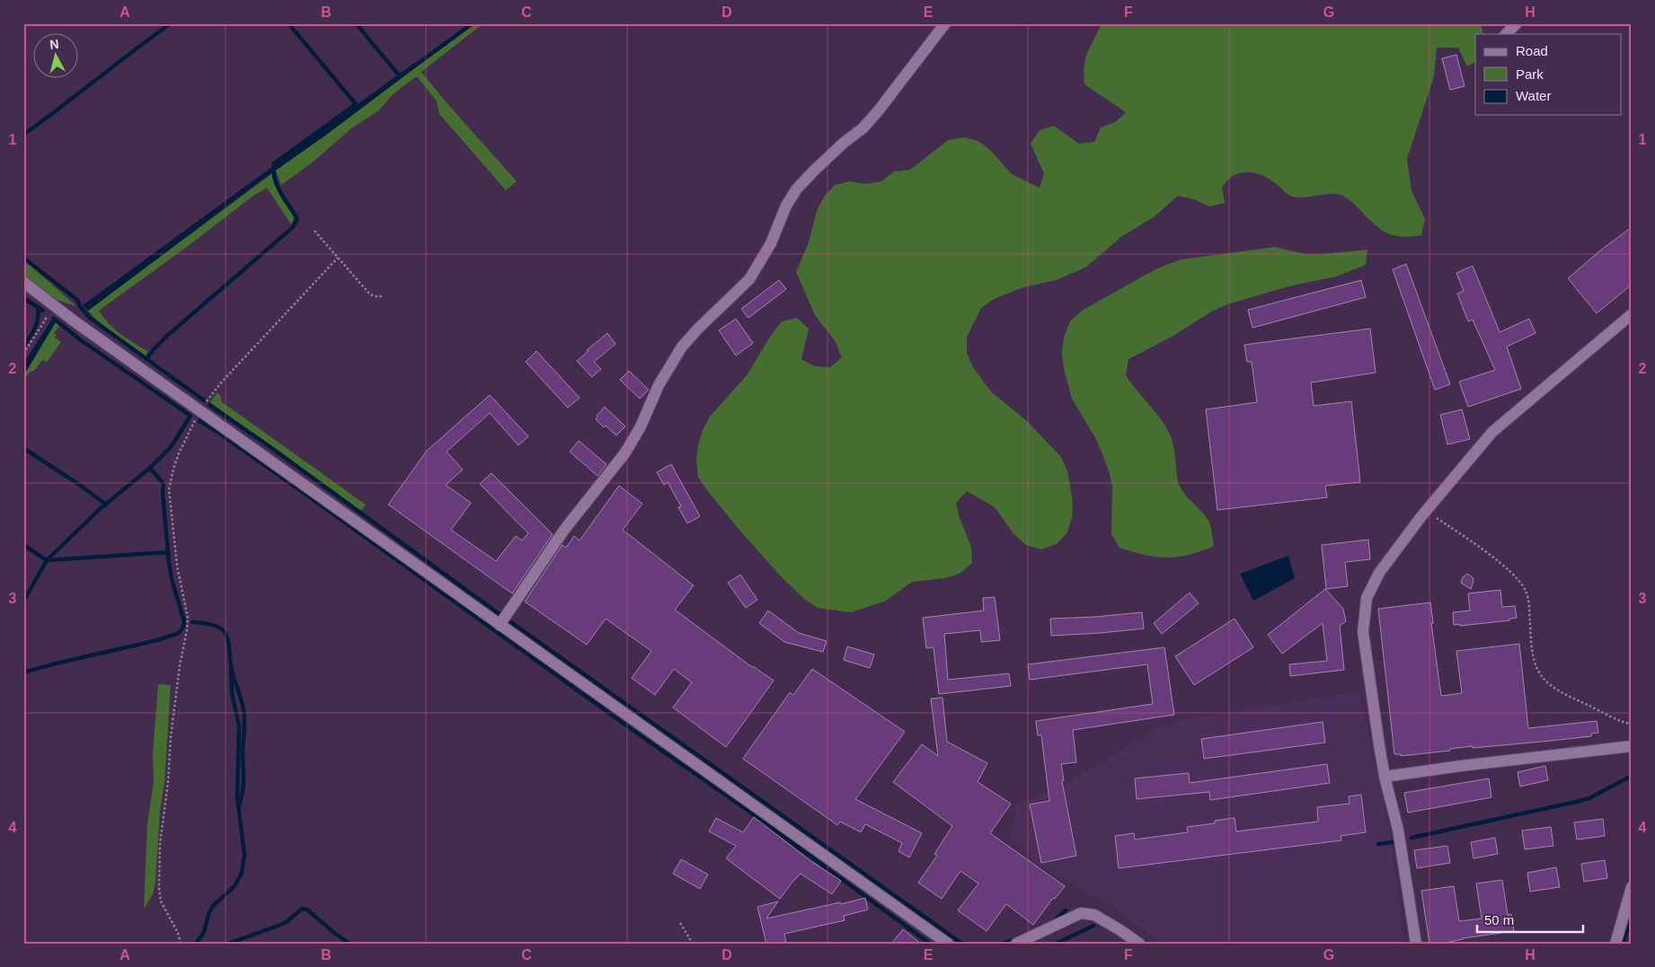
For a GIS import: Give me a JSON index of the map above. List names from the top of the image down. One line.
{"legend":["Road","Park","Water"],"scale_bar":"50 m","north":"top","grid":{"columns":["A","B","C","D","E","F","G","H"],"rows":["1","2","3","4"]}}
